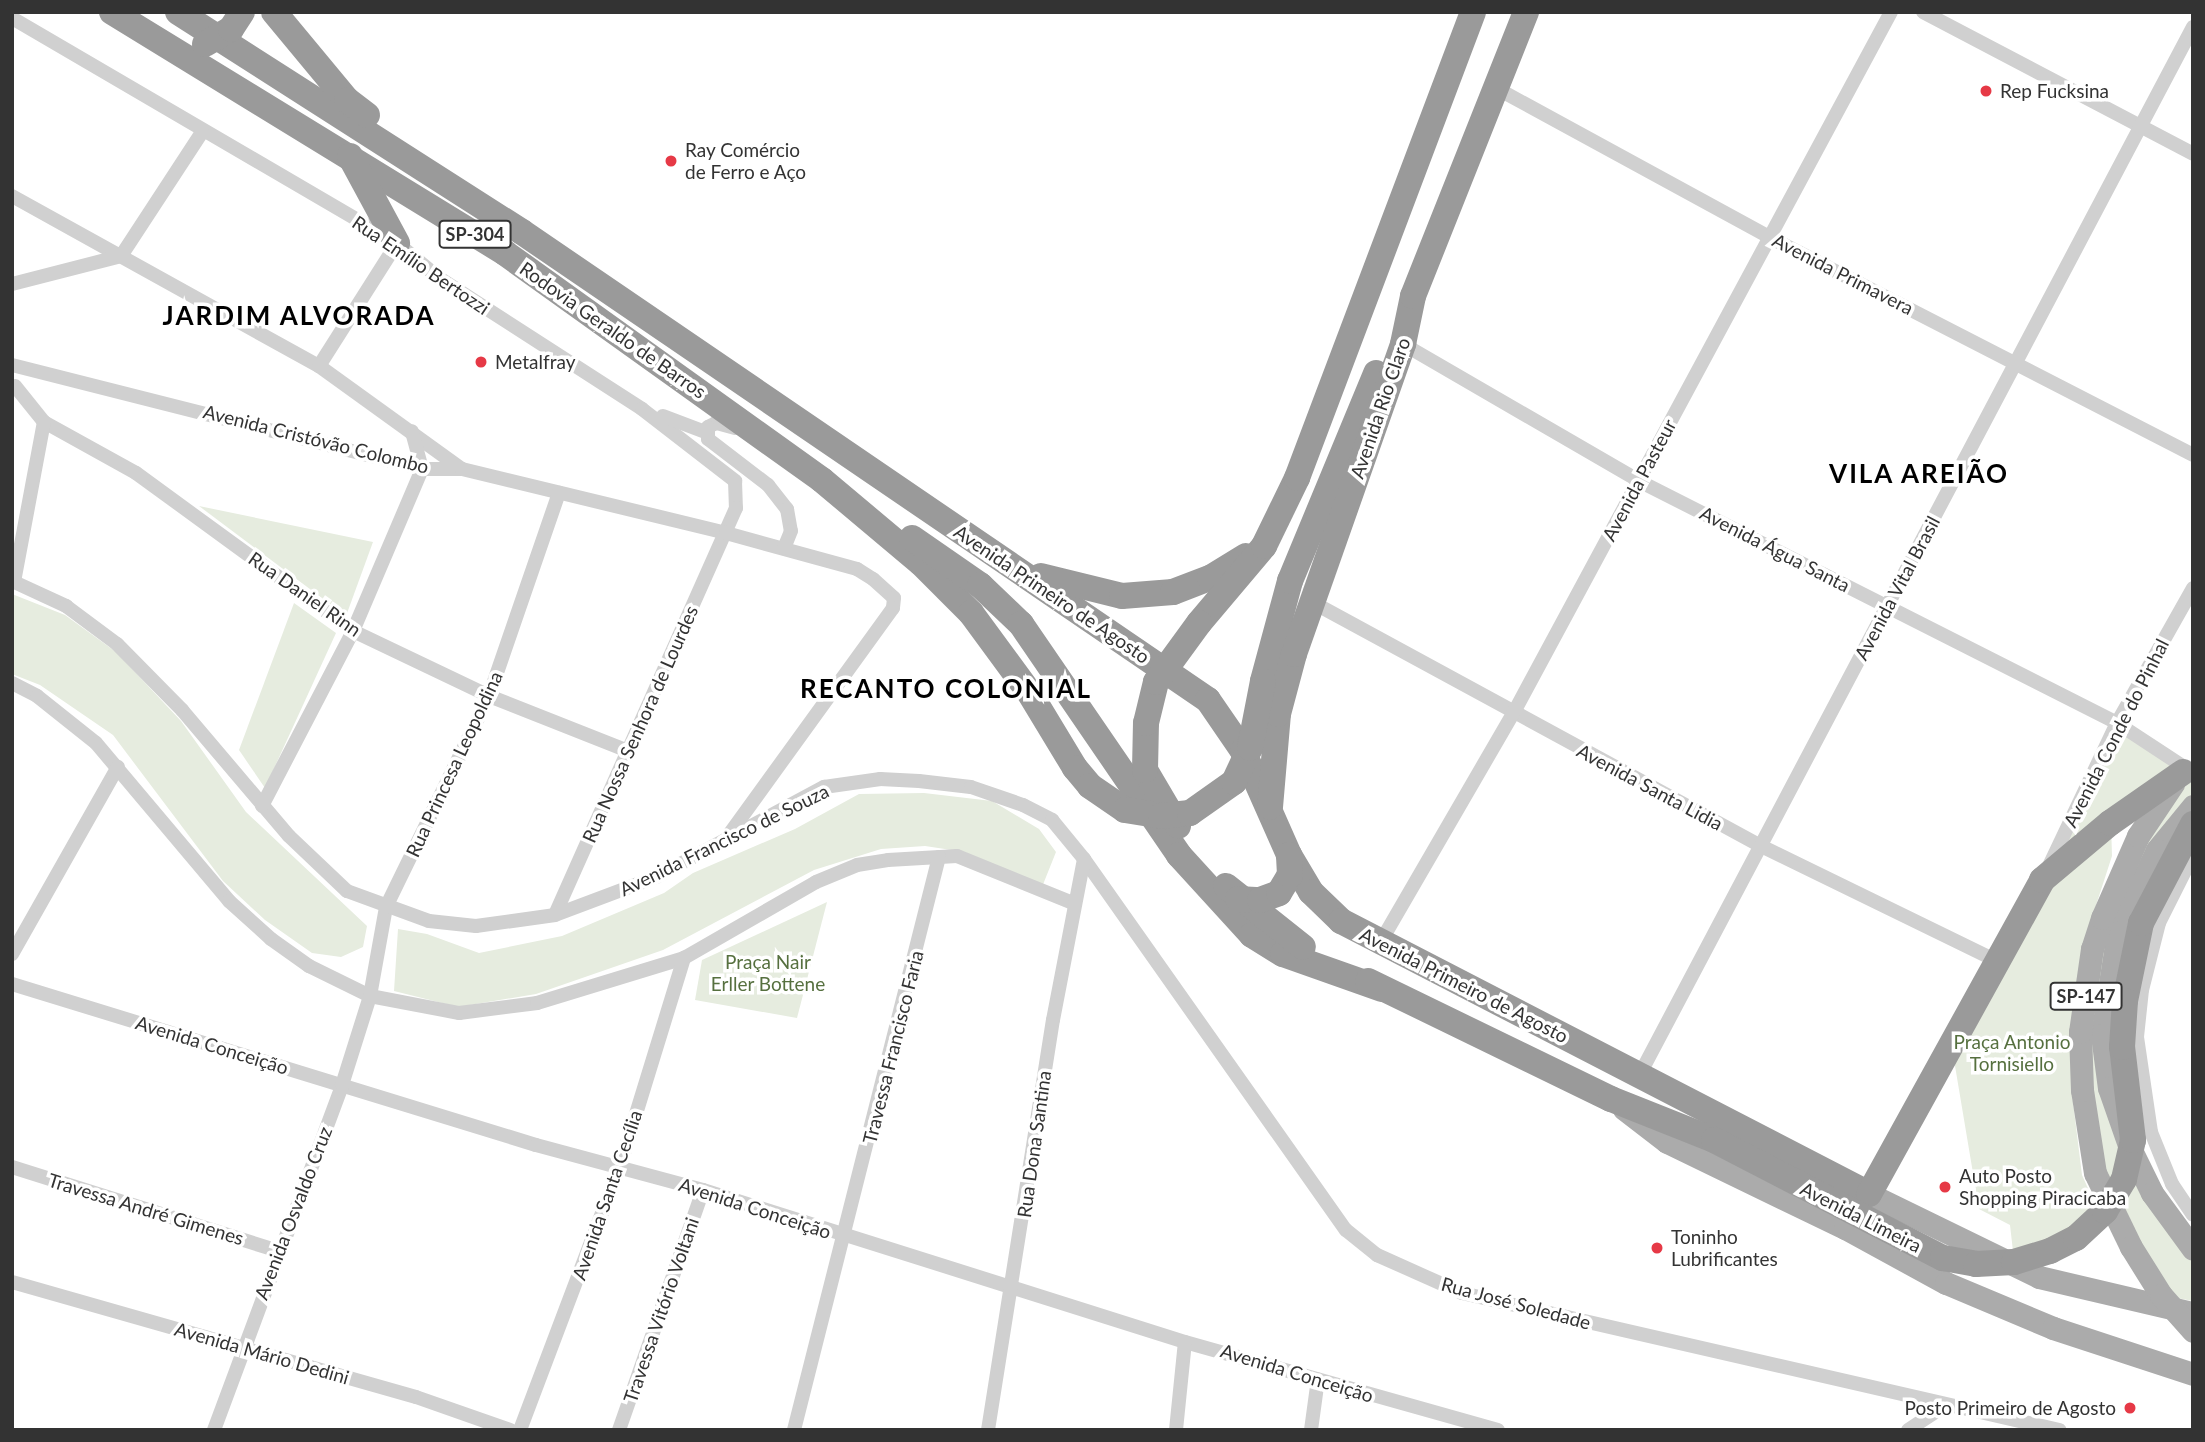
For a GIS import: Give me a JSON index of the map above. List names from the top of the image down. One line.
{"streets":{"highway":["SP-304","Rodovia Geraldo de Barros","Avenida Rio Claro","Avenida Primeiro de Agosto","Avenida Conde do Pinhal","Avenida Limeira"],"main road":["SP-147"],"street":["Rua Emílio Bertozzi","Avenida Primavera","Avenida Cristóvão Colombo","Avenida Pasteur","Avenida Água Santa","Avenida Vital Brasil","Rua Daniel Rinn","Rua Nossa Senhora de Lourdes","Rua Princesa Leopoldina","Avenida Santa Lidia","Avenida Francisco de Souza","Avenida Conceição","Travessa Francisco Faria","Rua Dona Santina","Avenida Santa Cecília","Travessa André Gimenes","Avenida Osvaldo Cruz","Rua José Soledade","Travessa Vitório Voltani","Avenida Mário Dedini"]},"crossings":[["Avenida Primavera","Avenida Rio Claro"],["Avenida Primavera","Avenida Pasteur"],["Avenida Primavera","Avenida Vital Brasil"],["Rodovia Geraldo de Barros","Avenida Primeiro de Agosto"],["Avenida Rio Claro","Avenida Água Santa"],["Avenida Rio Claro","Avenida Primeiro de Agosto"],["Avenida Rio Claro","Avenida Santa Lidia"],["Avenida Cristóvão Colombo","Rua Nossa Senhora de Lourdes"],["Avenida Cristóvão Colombo","Rua Princesa Leopoldina"],["Avenida Cristóvão Colombo","Avenida Francisco de Souza"],["Avenida Pasteur","Avenida Água Santa"],["Avenida Pasteur","Avenida Primeiro de Agosto"],["Avenida Pasteur","Avenida Santa Lidia"],["Avenida Água Santa","Avenida Vital Brasil"],["Avenida Água Santa","Avenida Conde do Pinhal"],["Avenida Água Santa","SP-147"],["Avenida Vital Brasil","Avenida Primeiro de Agosto"],["Avenida Vital Brasil","Avenida Santa Lidia"],["Rua Daniel Rinn","Rua Nossa Senhora de Lourdes"],["Rua Daniel Rinn","Rua Princesa Leopoldina"],["Avenida Primeiro de Agosto","Avenida Conde do Pinhal"],["Avenida Primeiro de Agosto","Avenida Limeira"],["Rua Nossa Senhora de Lourdes","Avenida Francisco de Souza"],["Avenida Conde do Pinhal","Avenida Santa Lidia"],["Avenida Conde do Pinhal","SP-147"],["Rua Princesa Leopoldina","Avenida Francisco de Souza"],["Rua Princesa Leopoldina","Avenida Osvaldo Cruz"],["Avenida Francisco de Souza","Rua Dona Santina"],["Avenida Francisco de Souza","Rua José Soledade"],["Avenida Conceição","Travessa Francisco Faria"],["Avenida Conceição","Rua Dona Santina"],["Avenida Conceição","Avenida Santa Cecília"],["Avenida Conceição","Avenida Osvaldo Cruz"],["Avenida Conceição","Travessa Vitório Voltani"],["Rua Dona Santina","Rua José Soledade"],["Travessa André Gimenes","Avenida Osvaldo Cruz"],["Avenida Osvaldo Cruz","Avenida Mário Dedini"]],"districts":["JARDIM ALVORADA","VILA AREIÃO","RECANTO COLONIAL"],"parks":["Praça Nair Erller Bottene","Praça Antonio Tornisiello"],"places":["Rep Fucksina","Ray Comércio de Ferro e Aço","Metalfray","Auto Posto Shopping Piracicaba","Toninho Lubrificantes","Posto Primeiro de Agosto"]}
